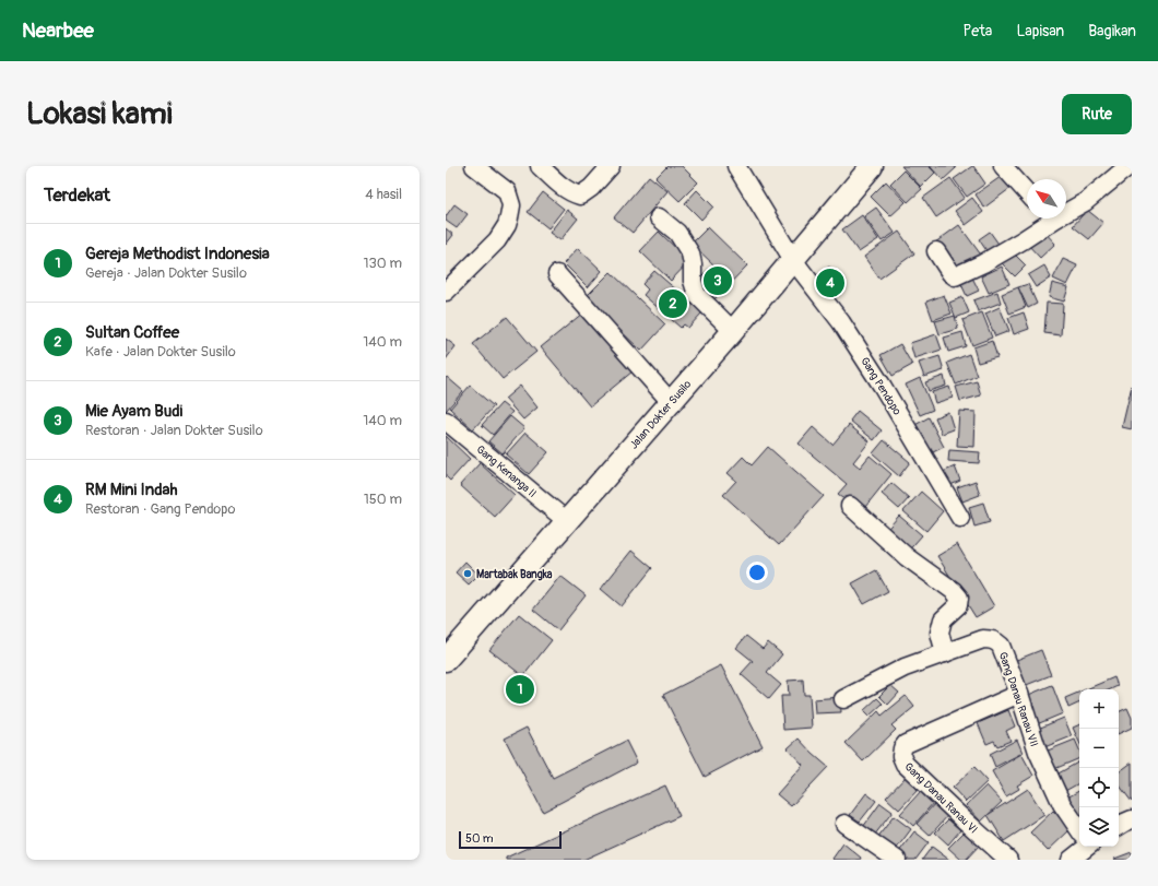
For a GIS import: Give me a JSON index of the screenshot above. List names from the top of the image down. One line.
{"streets":{"main road":["Jalan Dokter Susilo"],"street":["Gang Pendopo","Gang Kenanga II","Gang Danau Ranau VII","Gang Danau Ranau VI"]},"crossings":[["Gang Pendopo","Jalan Dokter Susilo"],["Jalan Dokter Susilo","Gang Kenanga II"],["Gang Danau Ranau VII","Gang Danau Ranau VI"]],"places":["Martabak Bangka"],"scale_bar":"50 m","north":"top left","page":{"header":"Nearbee","nav":["Peta","Lapisan","Bagikan"],"buttons":"Rute","title":"Lokasi kami","heading":["Terdekat","4 hasil"],"list":[{"mark":"1","name":"Gereja Methodist Indonesia","note":"Gereja · Jalan Dokter Susilo","value":"130 m"},{"mark":"2","name":"Sultan Coffee","note":"Kafe · Jalan Dokter Susilo","value":"140 m"},{"mark":"3","name":"Mie Ayam Budi","note":"Restoran · Jalan Dokter Susilo","value":"140 m"},{"mark":"4","name":"RM Mini Indah","note":"Restoran · Gang Pendopo","value":"150 m"}],"pins":["3","4","2","1"],"map_buttons":["+","−"],"scale":"50 m"}}
